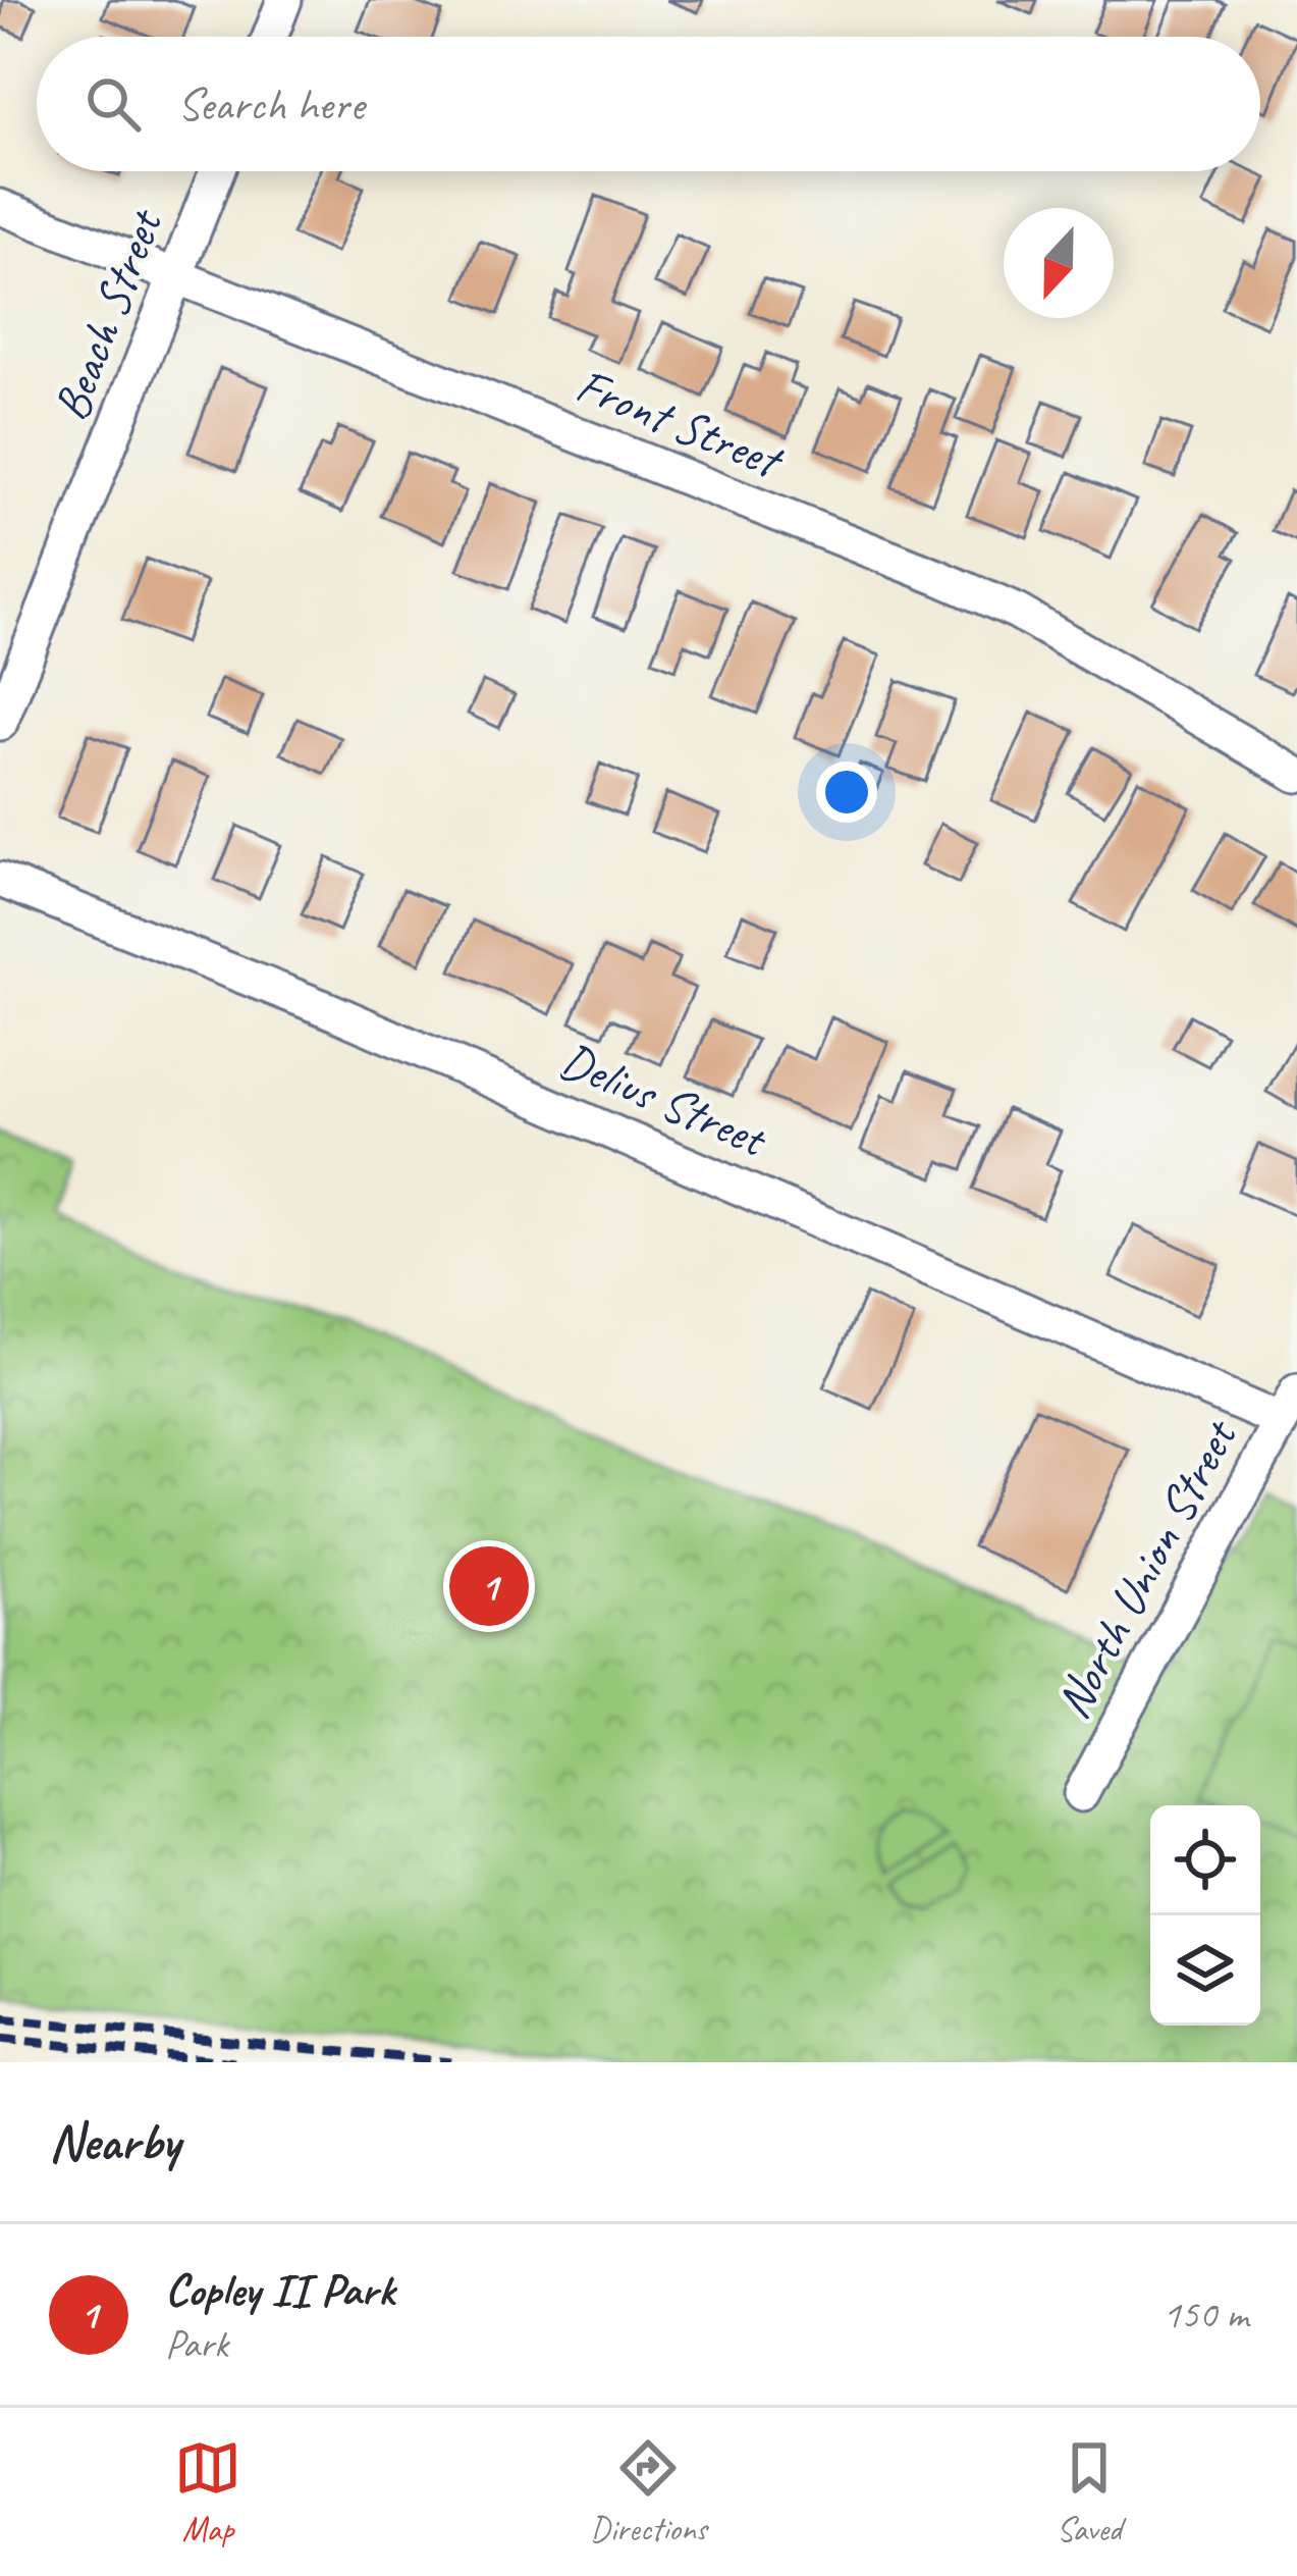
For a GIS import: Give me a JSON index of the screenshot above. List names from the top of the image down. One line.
{"streets":{"street":["Beach Street","Front Street","Delius Street","North Union Street"]},"crossings":[["Beach Street","Front Street"],["Delius Street","North Union Street"]],"north":"bottom","page":{"search":"Search here","pins":"1","heading":"Nearby","list":[{"mark":"1","name":"Copley II Park","note":"Park","value":"150 m"}],"nav":["Map","Directions","Saved"]}}
